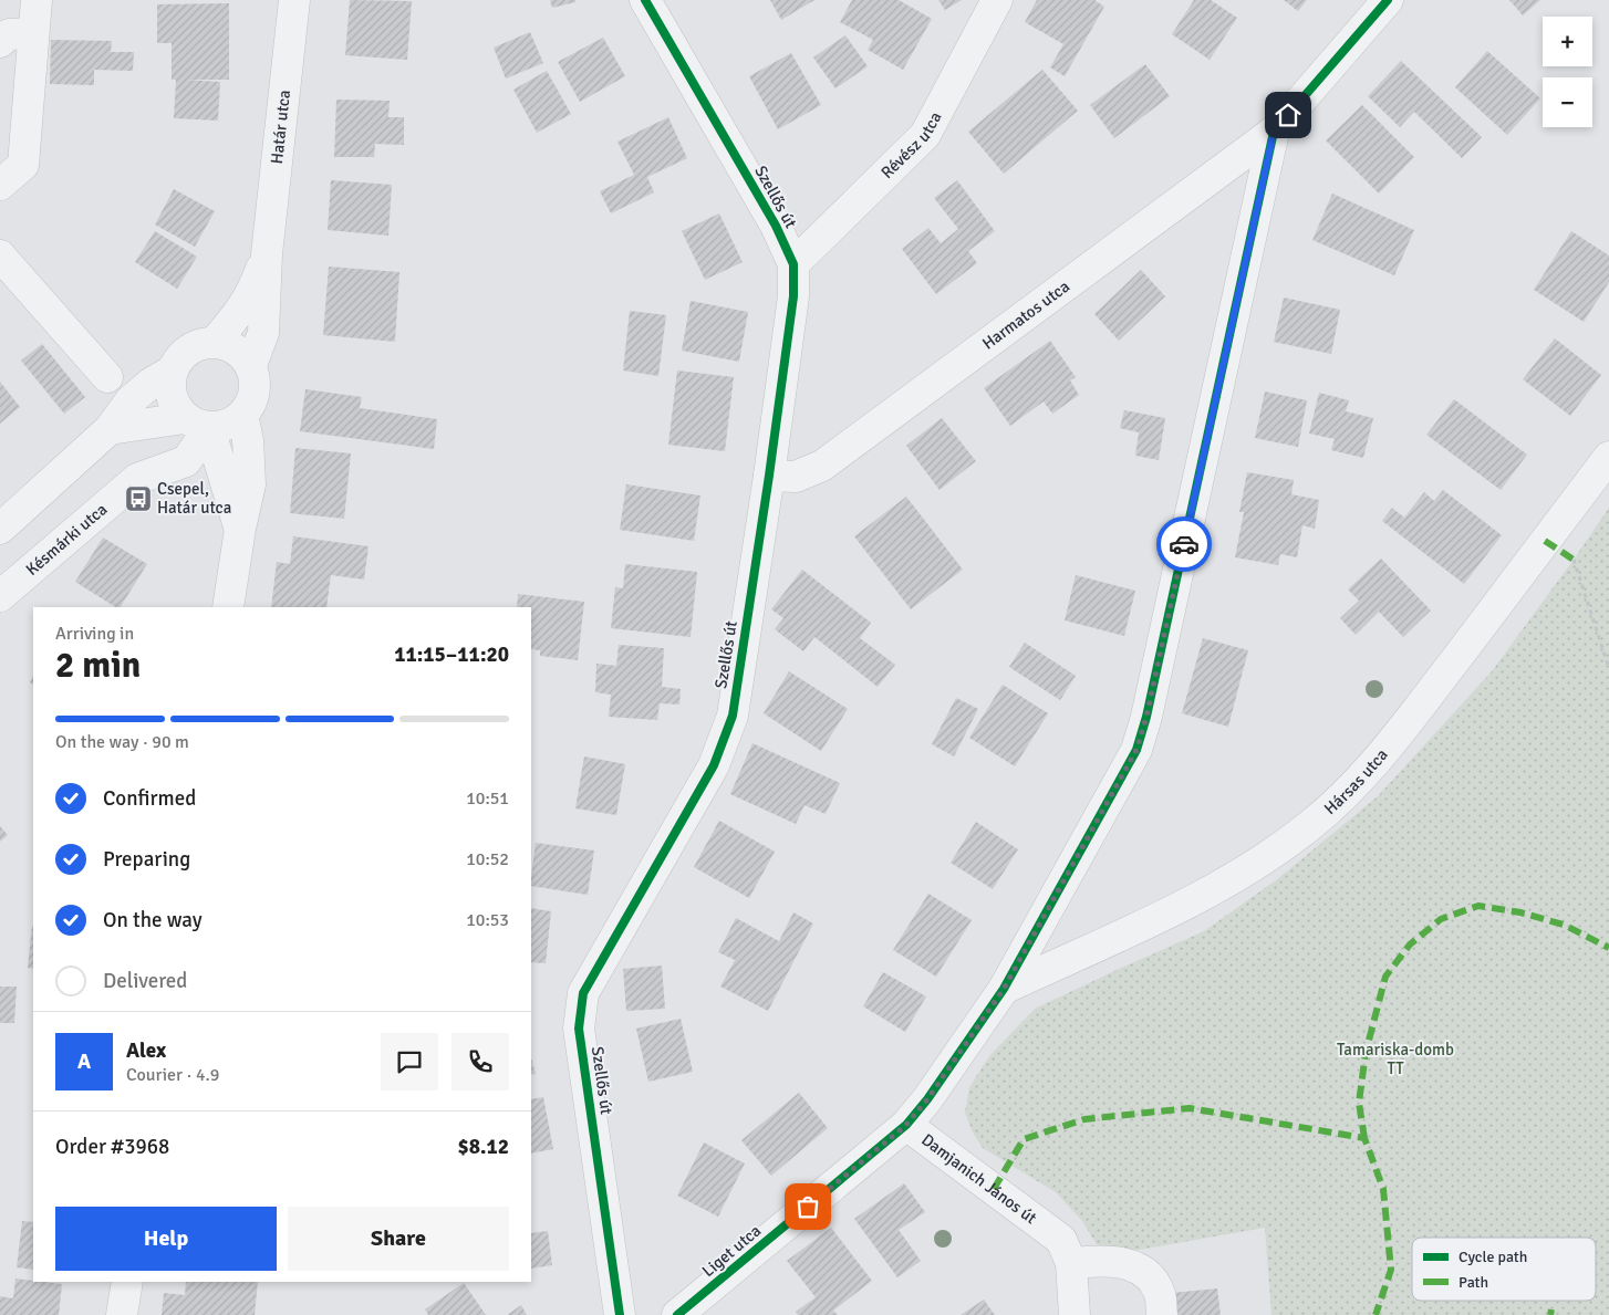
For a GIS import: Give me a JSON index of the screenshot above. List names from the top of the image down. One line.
{"streets":{"street":["Határ utca","Révész utca","Szellős út","Harmatos utca","Késmárki utca","Hársas utca","Damjanich János út","Liget utca"]},"crossings":[["Határ utca","Késmárki utca"],["Révész utca","Szellős út"],["Szellős út","Harmatos utca"],["Harmatos utca","Damjanich János út"],["Hársas utca","Damjanich János út"],["Damjanich János út","Liget utca"]],"parks":["Tamariska-domb TT"],"places":{"bus stop":["Csepel, Határ utca"]},"legend":["Cycle path","Path"],"page":{"map_buttons":["+","−"],"heading":["2 min","Arriving in","11:15–11:20"],"panel":["Alex","Courier · 4.9","Order #3968","$8.12"],"bar":"On the way · 90 m","list":[["Confirmed","10:51"],["Preparing","10:52"],["On the way","10:53"],"Delivered"],"round":"A","buttons":["Help","Share"]}}
